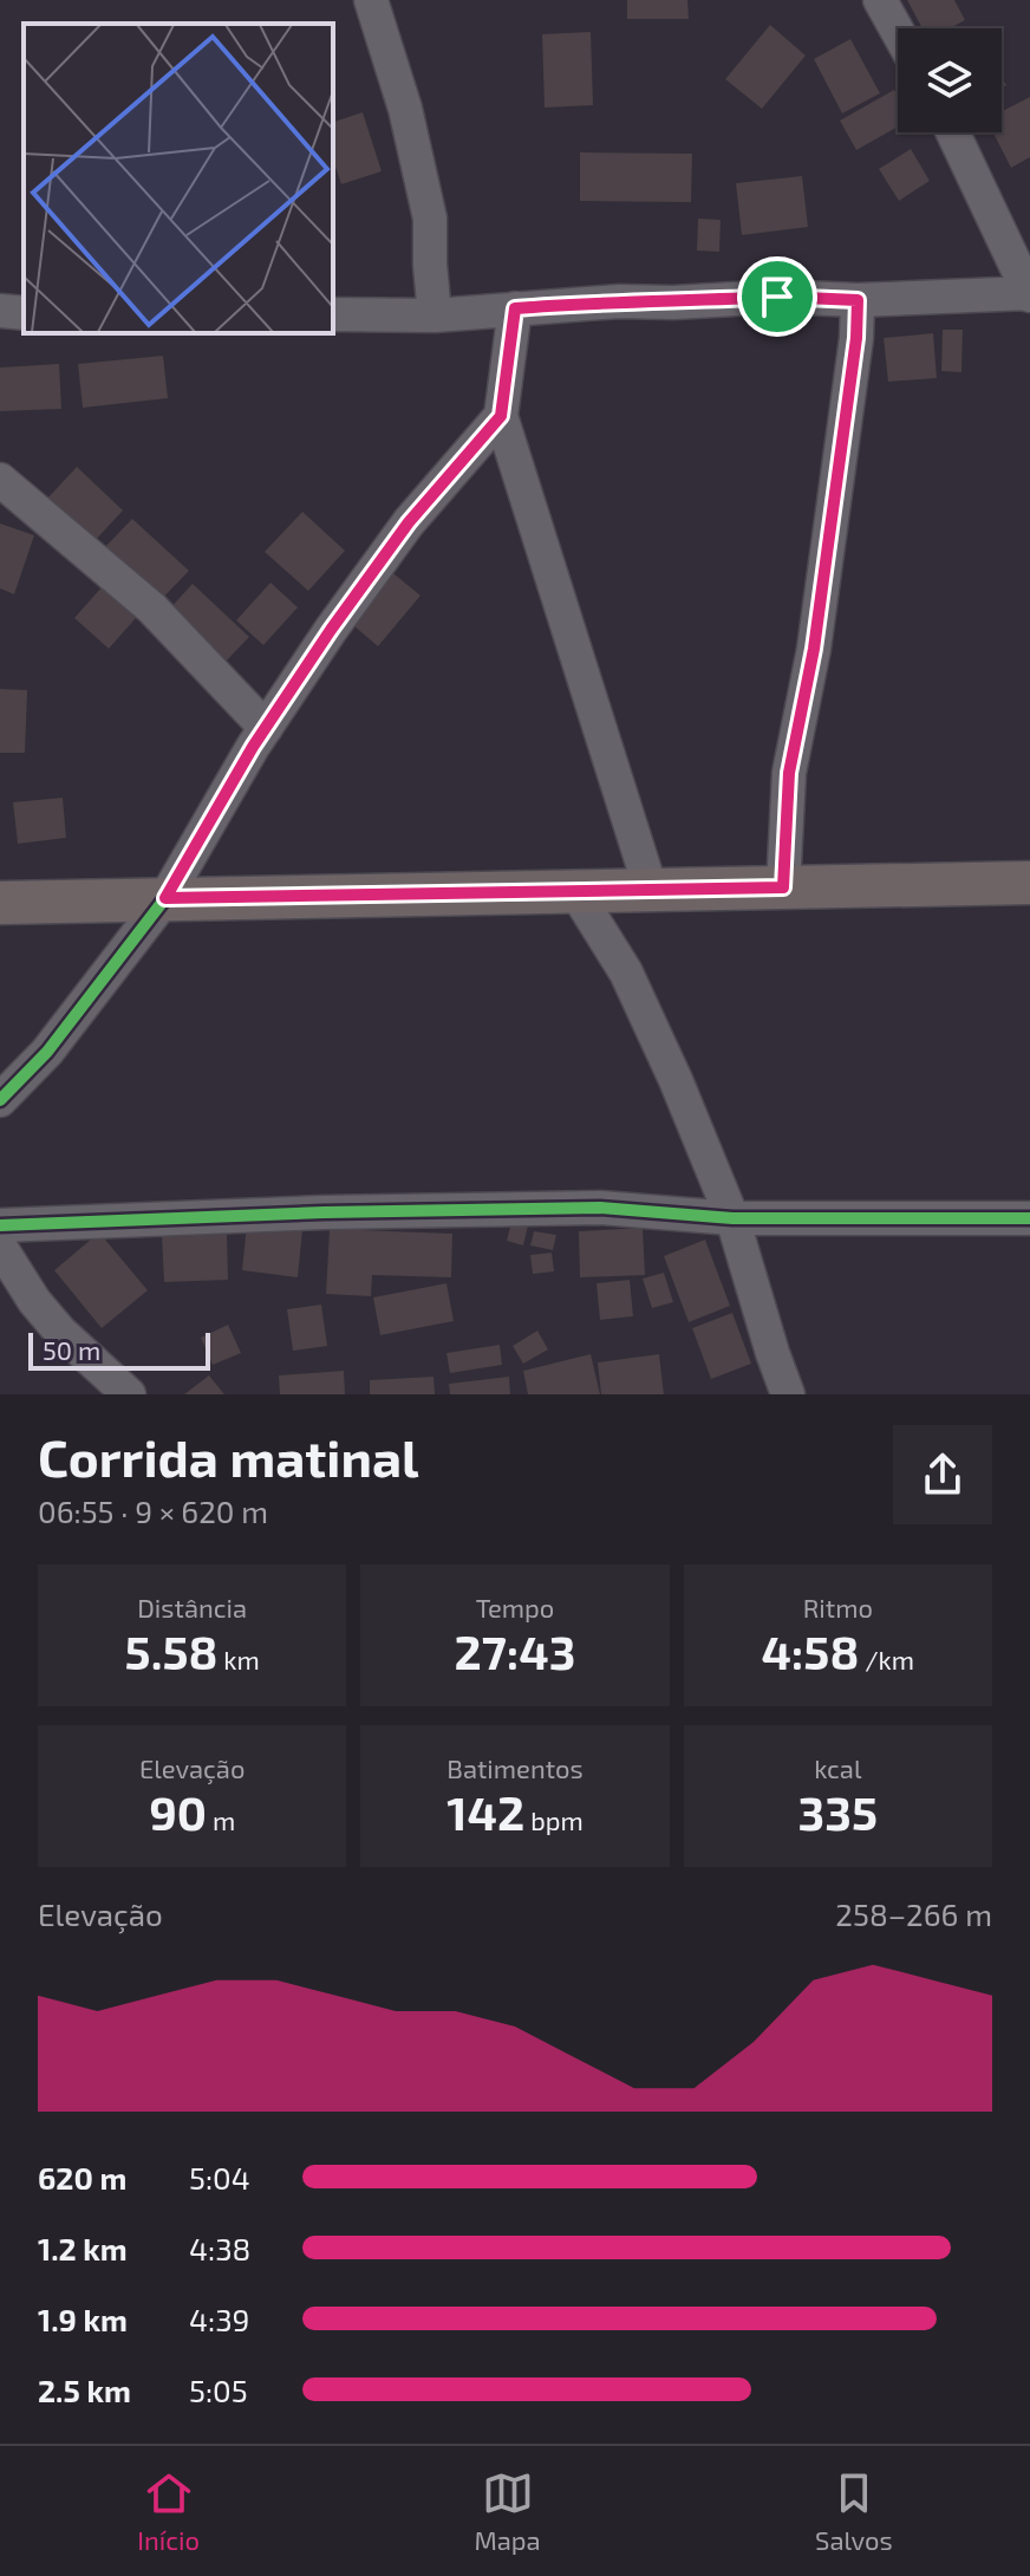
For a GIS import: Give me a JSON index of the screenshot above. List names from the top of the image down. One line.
{"scale_bar":"50 m","page":{"scale":"50 m","heading":["Corrida matinal","06:55 · 9 × 620 m"],"stats":[["Distância","5.58 km"],["Tempo","27:43"],["Ritmo","4:58 /km"],["Elevação","90 m"],["Batimentos","142 bpm"],["kcal","335"]],"chart":["Elevação","258–266 m"],"list":[{"name":"620 m","note":"5:04"},{"name":"1.2 km","note":"4:38"},{"name":"1.9 km","note":"4:39"},{"name":"2.5 km","note":"5:05"}],"tabs":["Início","Mapa","Salvos"]}}
